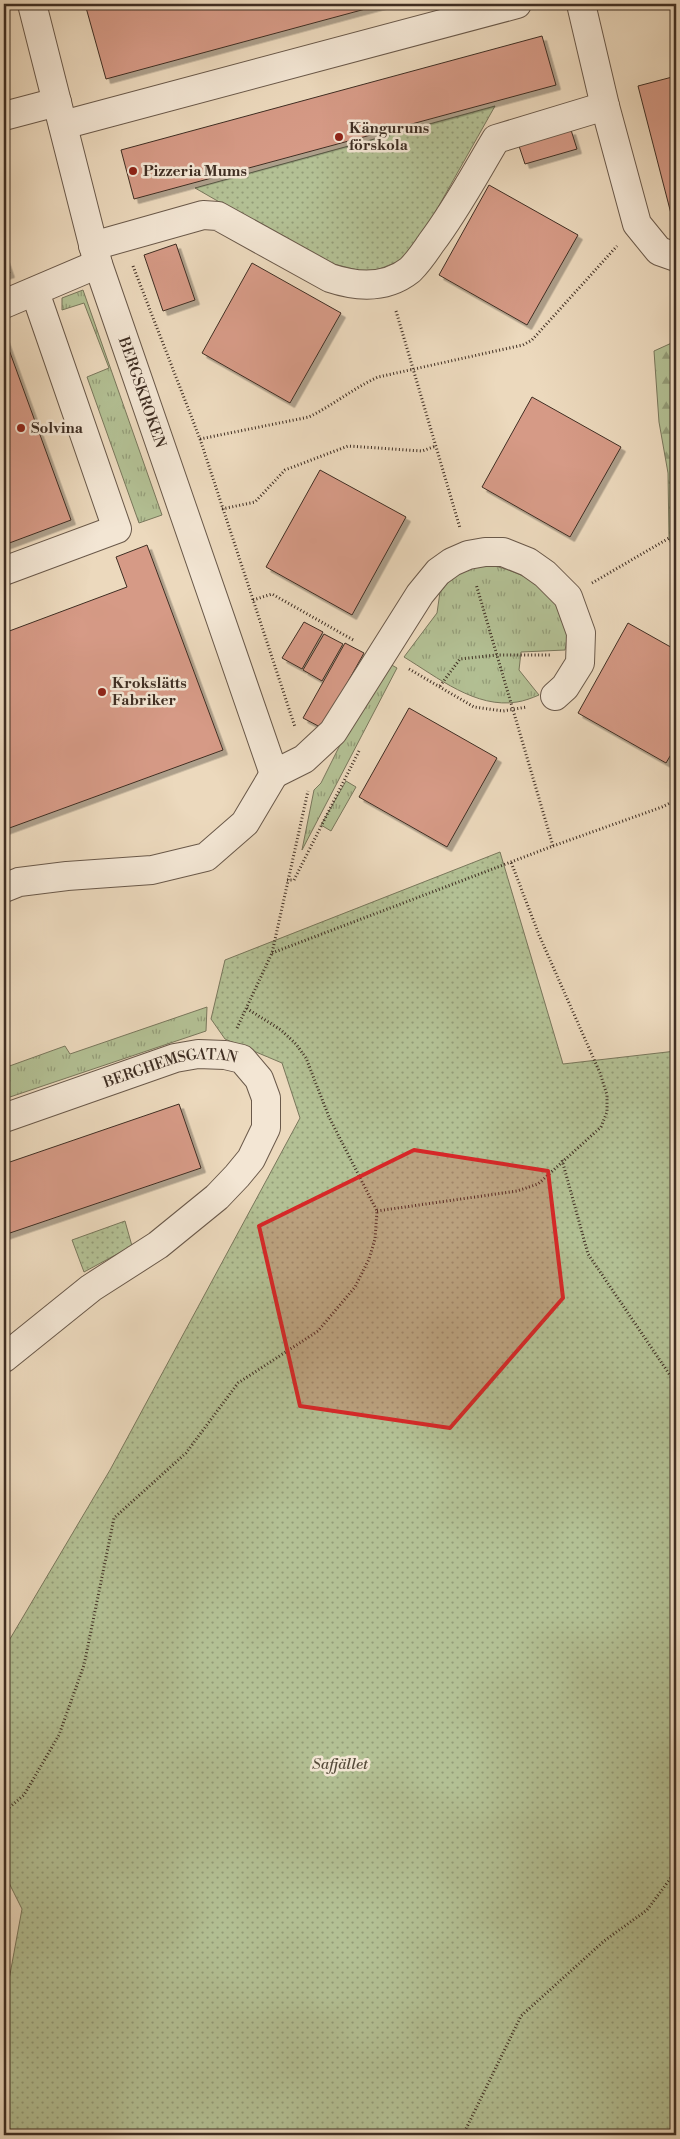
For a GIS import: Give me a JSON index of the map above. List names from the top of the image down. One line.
{"streets":{"street":["BERGSKROKEN","BERGHEMSGATAN"]},"parks":["Safjället"],"places":["Känguruns förskola","Pizzeria Mums","Solvina","Krokslätts Fabriker"]}
